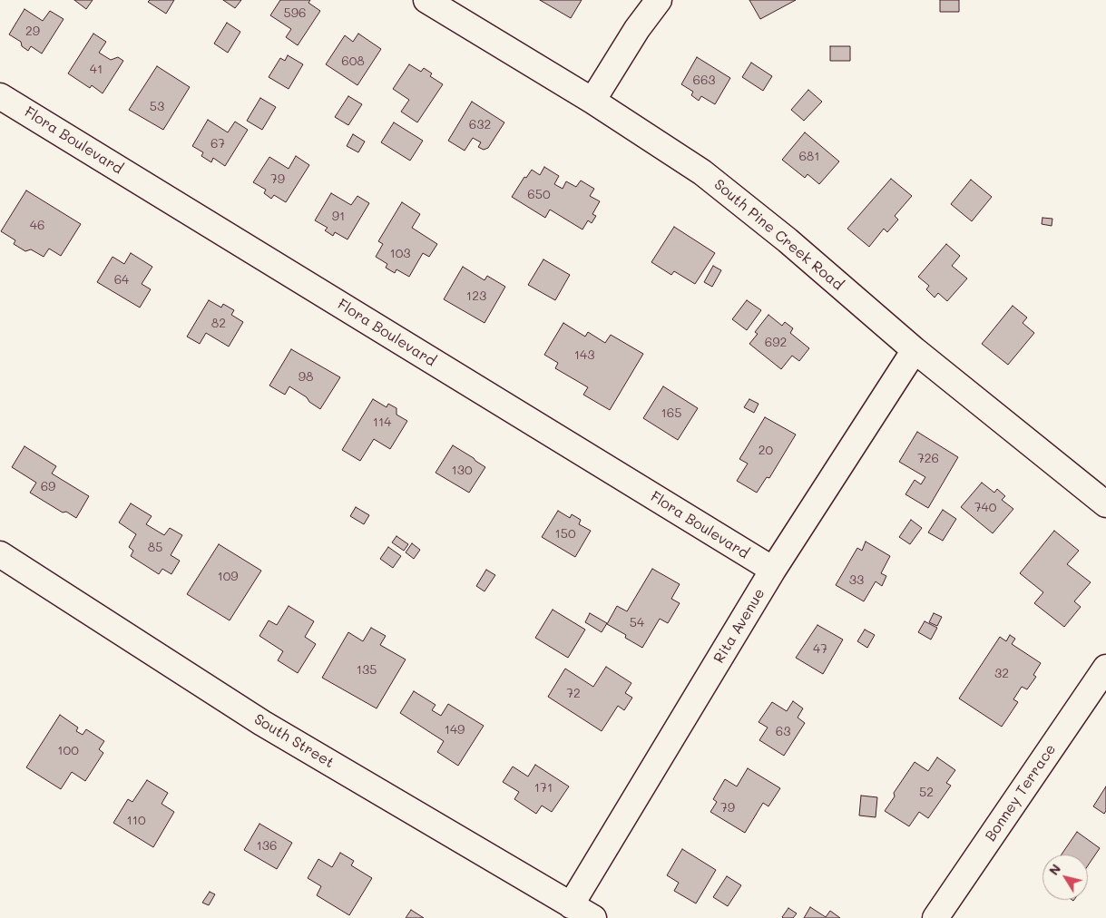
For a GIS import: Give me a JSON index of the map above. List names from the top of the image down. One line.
{"streets":{"street":["Flora Boulevard","South Pine Creek Road","Rita Avenue","South Street","Bonney Terrace"]},"crossings":[["Flora Boulevard","Rita Avenue"],["South Pine Creek Road","Rita Avenue"],["Rita Avenue","South Street"]],"house_numbers":["596","29","608","41","663","53","632","67","681","79","650","91","46","103","64","123","82","692","143","98","165","114","20","726","130","69","740","150","85","109","33","54","47","135","32","72","149","63","100","171","52","79","110","136"],"north":"top left"}
